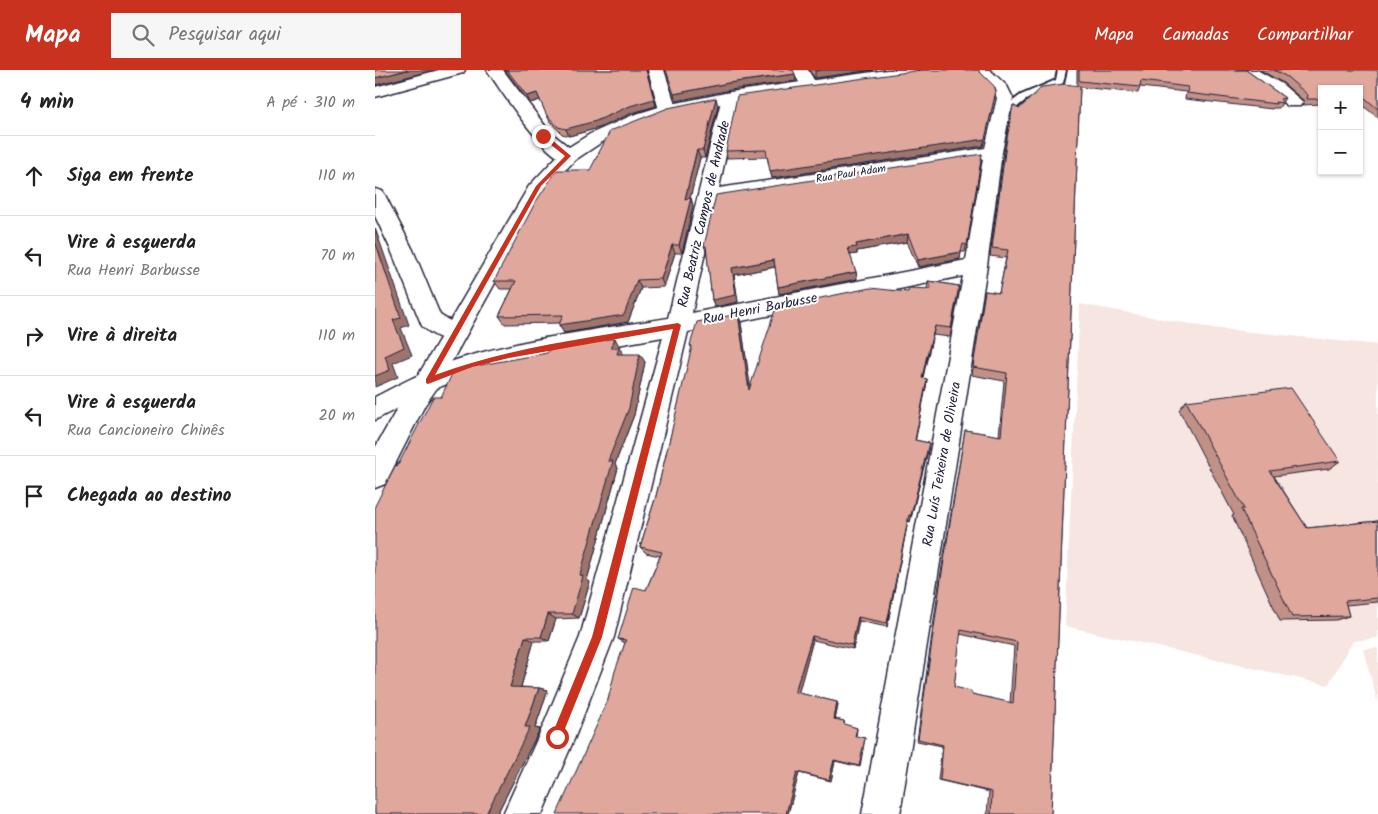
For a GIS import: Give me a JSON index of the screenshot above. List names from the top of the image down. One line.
{"streets":{"street":["Rua Paul Adam","Rua Beatriz Campos de Andrade","Rua Henri Barbusse","Rua Luís Teixeira de Oliveira"]},"crossings":[["Rua Paul Adam","Rua Beatriz Campos de Andrade"],["Rua Paul Adam","Rua Luís Teixeira de Oliveira"],["Rua Beatriz Campos de Andrade","Rua Henri Barbusse"],["Rua Henri Barbusse","Rua Luís Teixeira de Oliveira"]],"page":{"header":"Mapa","search":"Pesquisar aqui","nav":["Mapa","Camadas","Compartilhar"],"heading":["4 min","A pé · 310 m"],"map_buttons":["+","−"],"list":[["Siga em frente","110 m"],["Vire à esquerda","Rua Henri Barbusse","70 m"],["Vire à direita","110 m"],["Vire à esquerda","Rua Cancioneiro Chinês","20 m"],"Chegada ao destino"]}}
